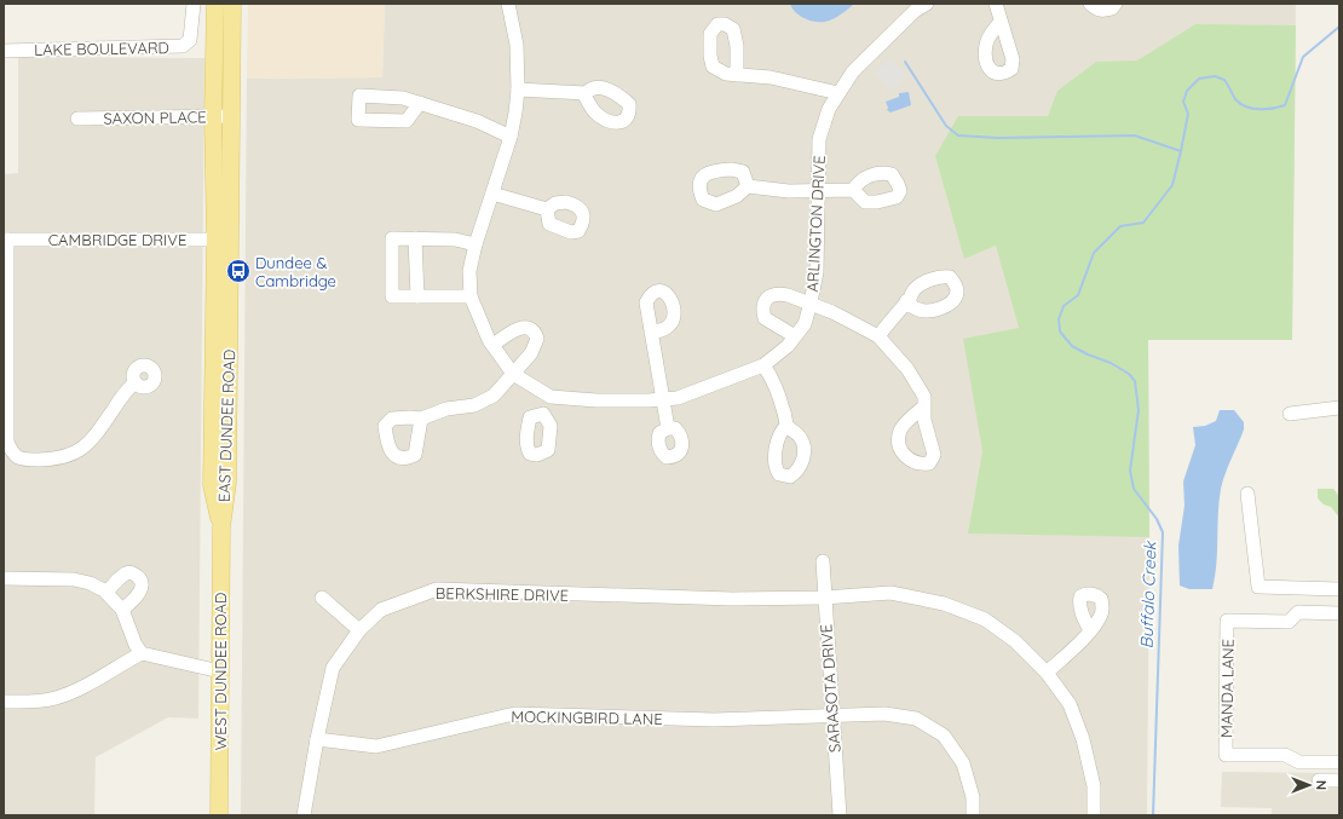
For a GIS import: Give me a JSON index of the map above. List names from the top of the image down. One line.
{"streets":{"main road":["EAST DUNDEE ROAD","WEST DUNDEE ROAD"],"street":["LAKE BOULEVARD","SAXON PLACE","ARLINGTON DRIVE","CAMBRIDGE DRIVE","BERKSHIRE DRIVE","SARASOTA DRIVE","MANDA LANE","MOCKINGBIRD LANE"]},"crossings":[["SAXON PLACE","EAST DUNDEE ROAD"],["CAMBRIDGE DRIVE","EAST DUNDEE ROAD"],["EAST DUNDEE ROAD","WEST DUNDEE ROAD"],["BERKSHIRE DRIVE","SARASOTA DRIVE"],["BERKSHIRE DRIVE","MOCKINGBIRD LANE"],["SARASOTA DRIVE","MOCKINGBIRD LANE"]],"water":["Buffalo Creek"],"places":{"bus stop":["Dundee & Cambridge"]},"north":"right"}
